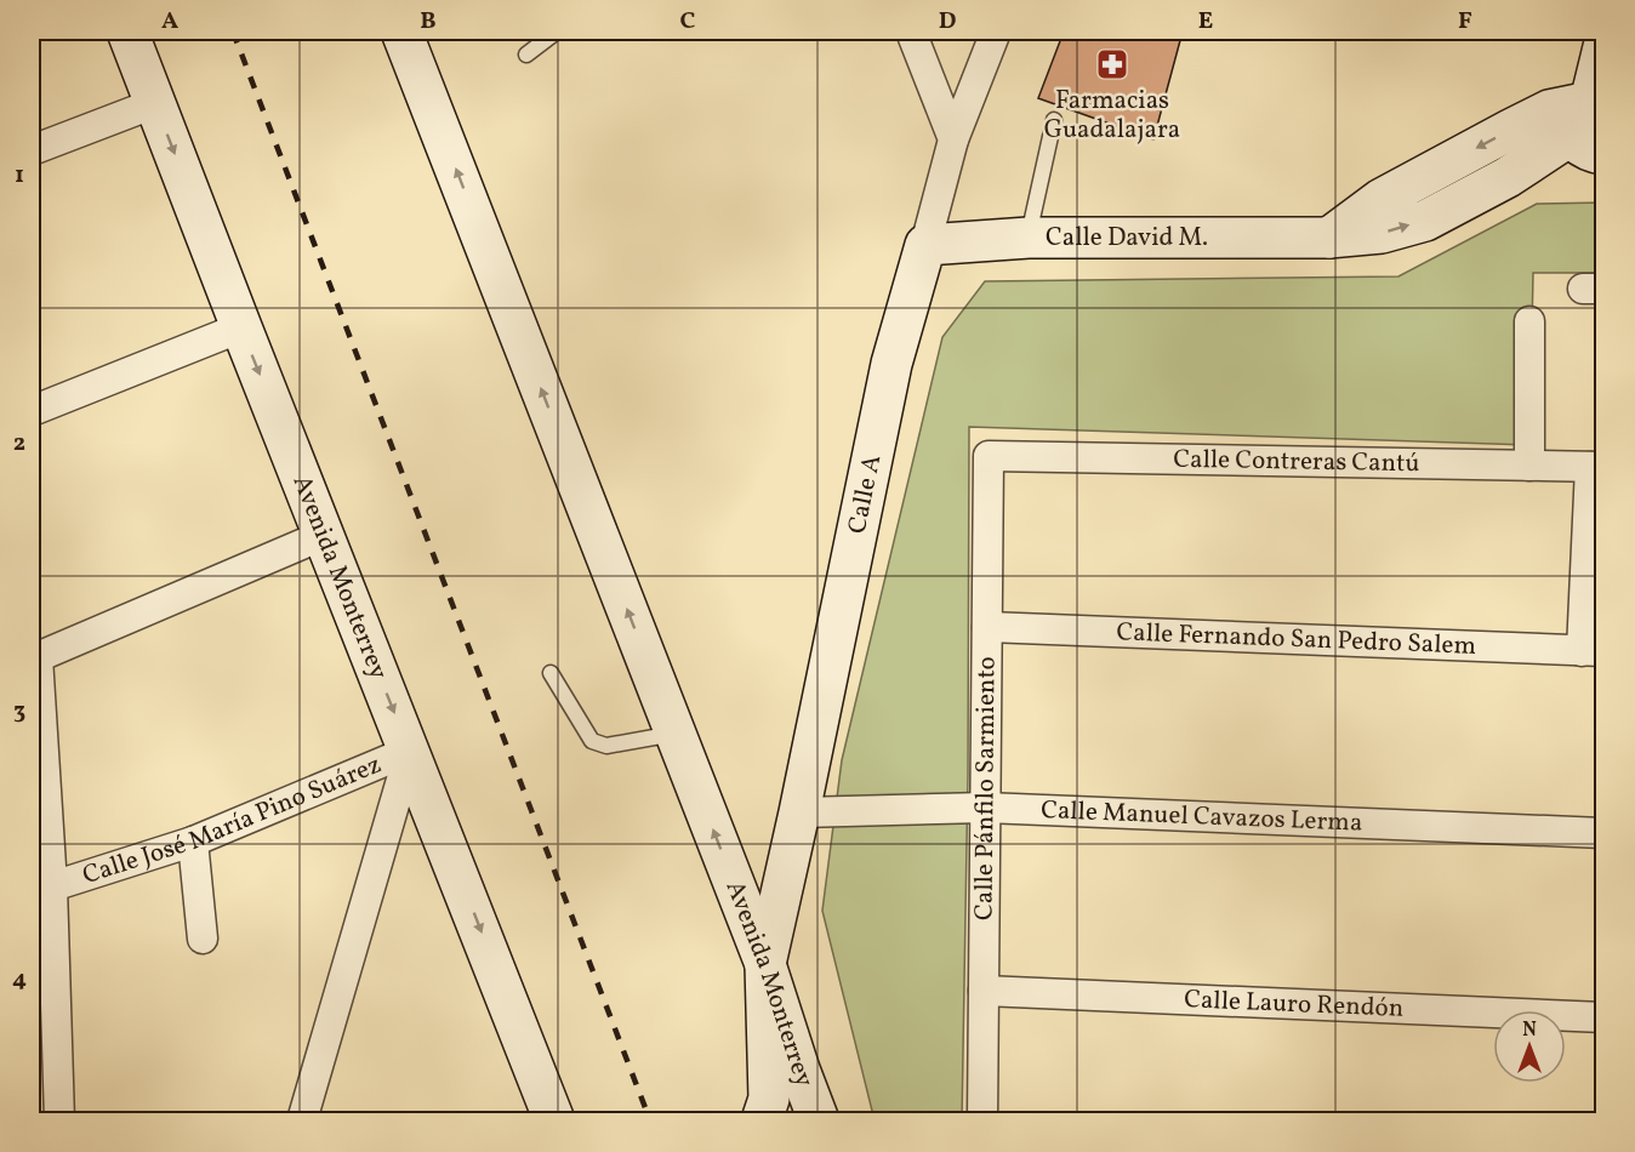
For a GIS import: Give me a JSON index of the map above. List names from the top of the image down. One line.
{"streets":{"main road":["Calle David M.","Calle A","Avenida Monterrey"],"street":["Calle Contreras Cantú","Calle Fernando San Pedro Salem","Calle Pánfilo Sarmiento","Calle Manuel Cavazos Lerma","Calle José María Pino Suárez","Calle Lauro Rendón"]},"crossings":[["Calle David M.","Calle A"],["Calle Contreras Cantú","Calle Pánfilo Sarmiento"],["Calle A","Avenida Monterrey"],["Calle A","Calle Manuel Cavazos Lerma"],["Avenida Monterrey","Calle José María Pino Suárez"],["Calle Fernando San Pedro Salem","Calle Pánfilo Sarmiento"],["Calle Pánfilo Sarmiento","Calle Manuel Cavazos Lerma"],["Calle Pánfilo Sarmiento","Calle Lauro Rendón"]],"places":{"pharmacy":["Farmacias Guadalajara"]},"north":"top","grid":{"columns":["A","B","C","D","E","F"],"rows":["1","2","3","4"]}}
